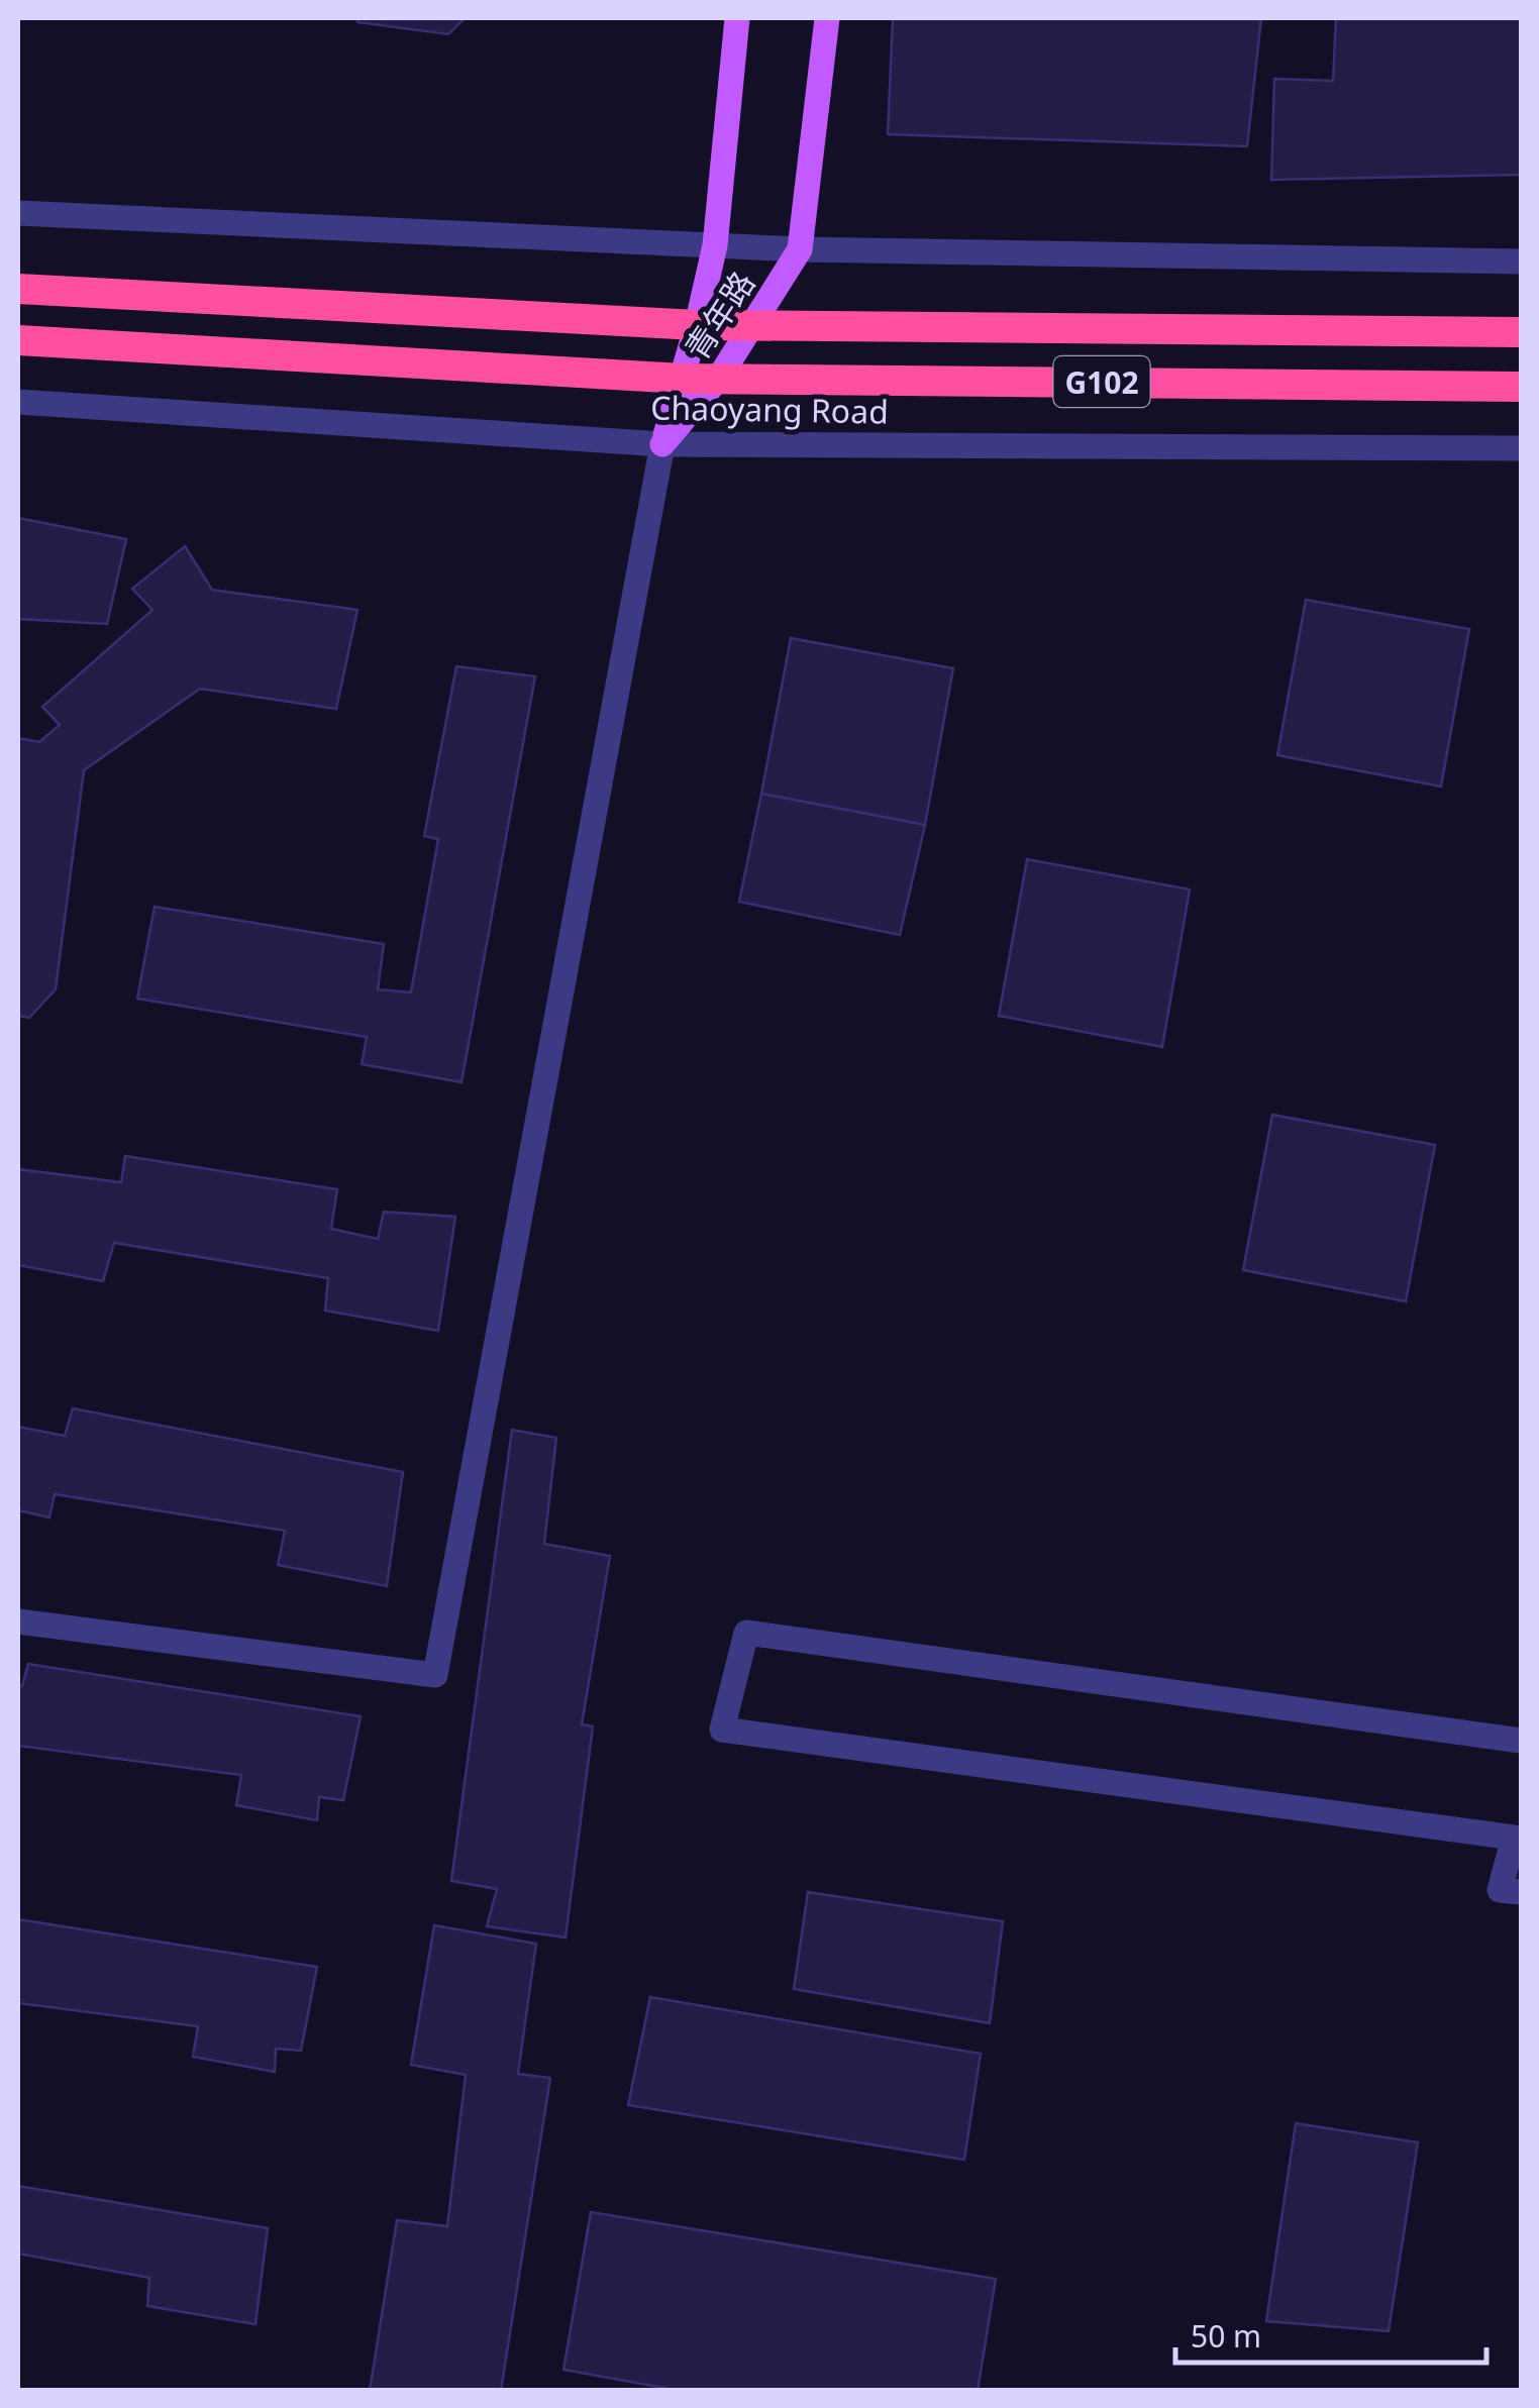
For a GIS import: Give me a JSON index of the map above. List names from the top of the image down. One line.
{"streets":{"highway":["G102","Chaoyang Road"],"main road":["青年路"]},"crossings":[["青年路","G102"],["青年路","Chaoyang Road"]],"scale_bar":"50 m"}
